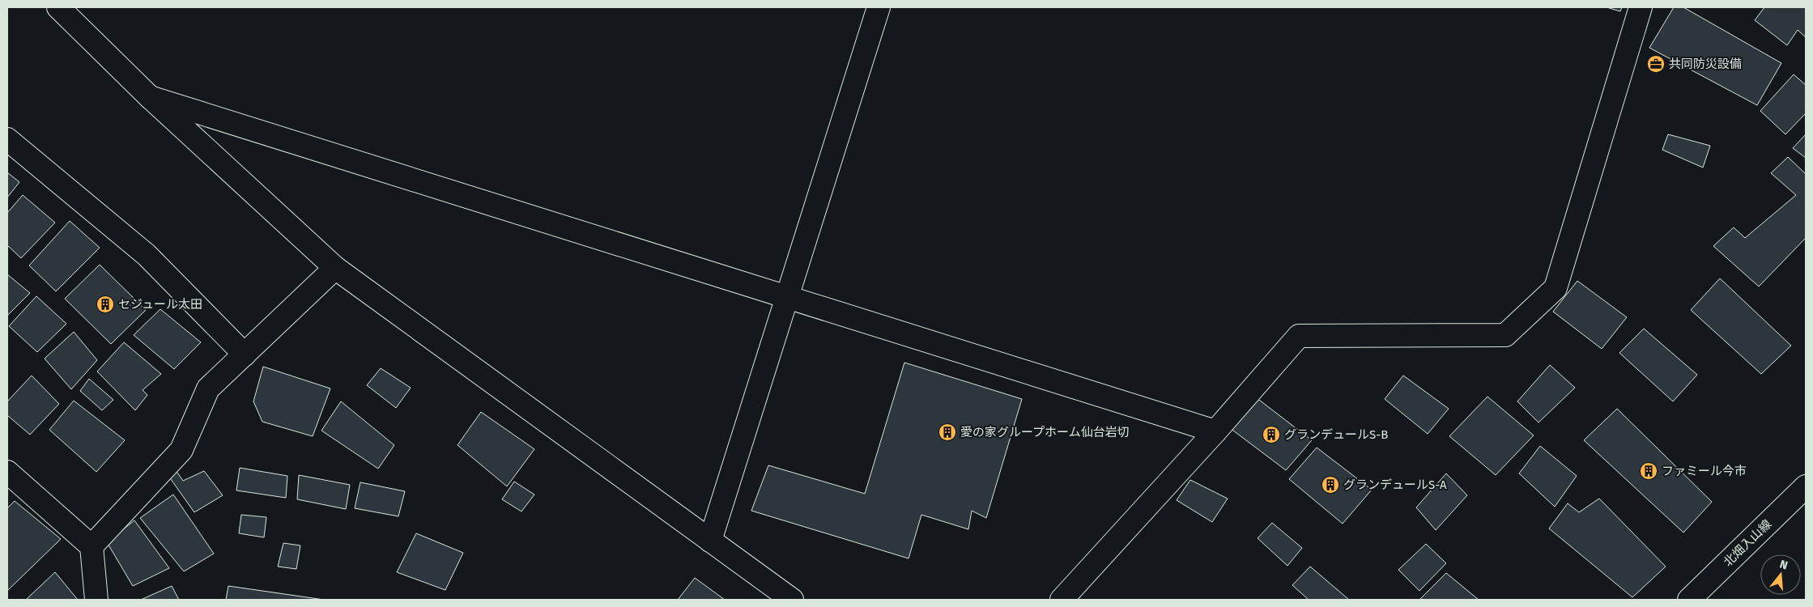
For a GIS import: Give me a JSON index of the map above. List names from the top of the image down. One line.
{"streets":{"street":["北畑入山線"]},"places":{"office":["共同防災設備"],"building":["セジュール太田","愛の家グループホーム仙台岩切","グランデュールS-B","ファミール今市","グランデュールS-A"]},"north":"top"}
